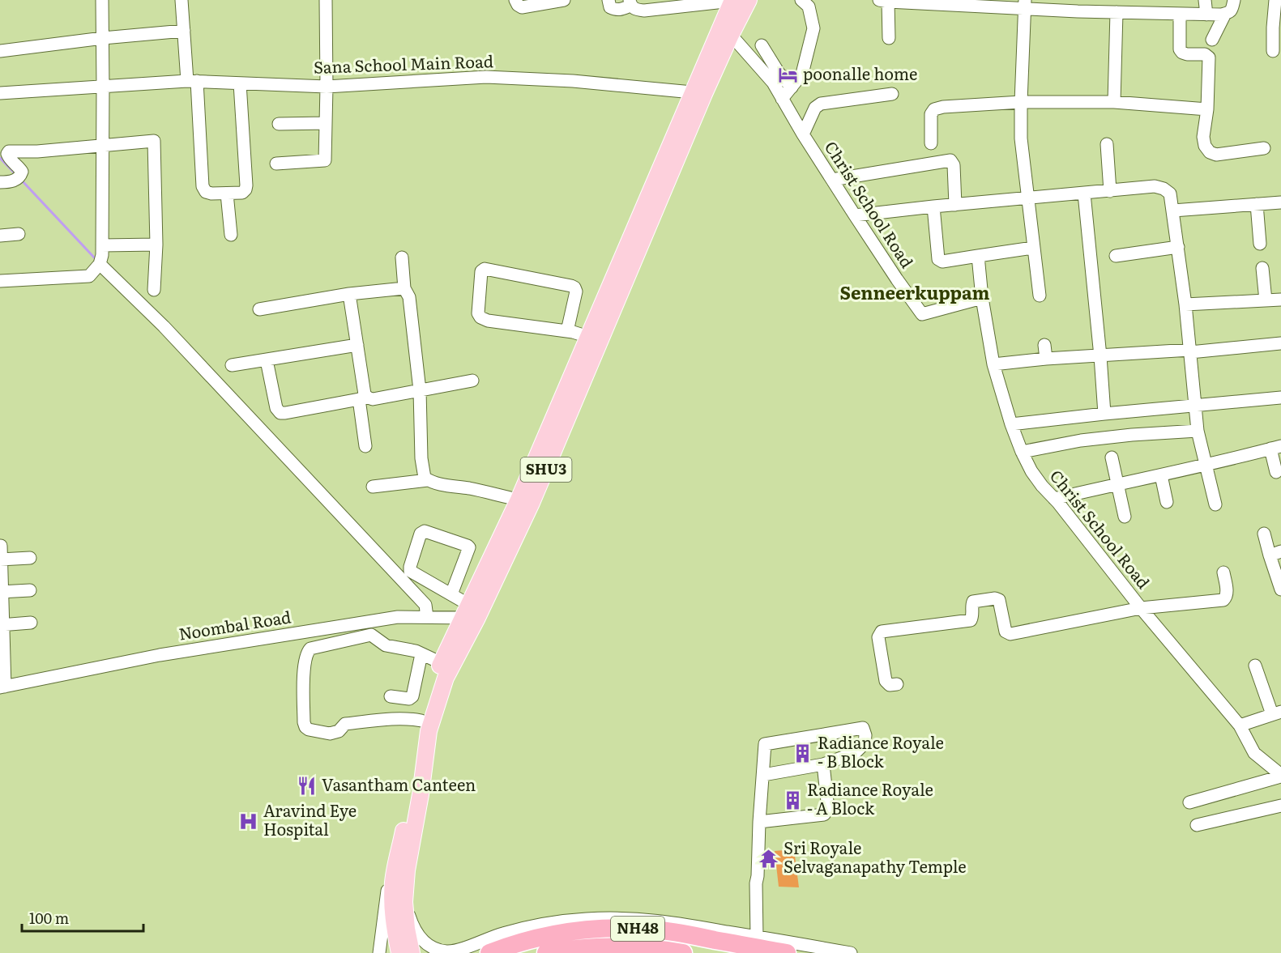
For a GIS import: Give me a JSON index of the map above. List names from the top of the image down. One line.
{"streets":{"highway":["NH48"],"main road":["SHU3"],"street":["Sana School Main Road","Christ School Road","Noombal Road"]},"crossings":[["Sana School Main Road","SHU3"],["Christ School Road","SHU3"],["SHU3","Noombal Road"]],"districts":["Senneerkuppam"],"places":{"hotel":["poonalle home"],"building":["Radiance Royale - B Block","Radiance Royale - A Block"],"restaurant":["Vasantham Canteen"],"hospital":["Aravind Eye Hospital"],"temple":["Sri Royale Selvaganapathy Temple"]},"scale_bar":"100 m"}
